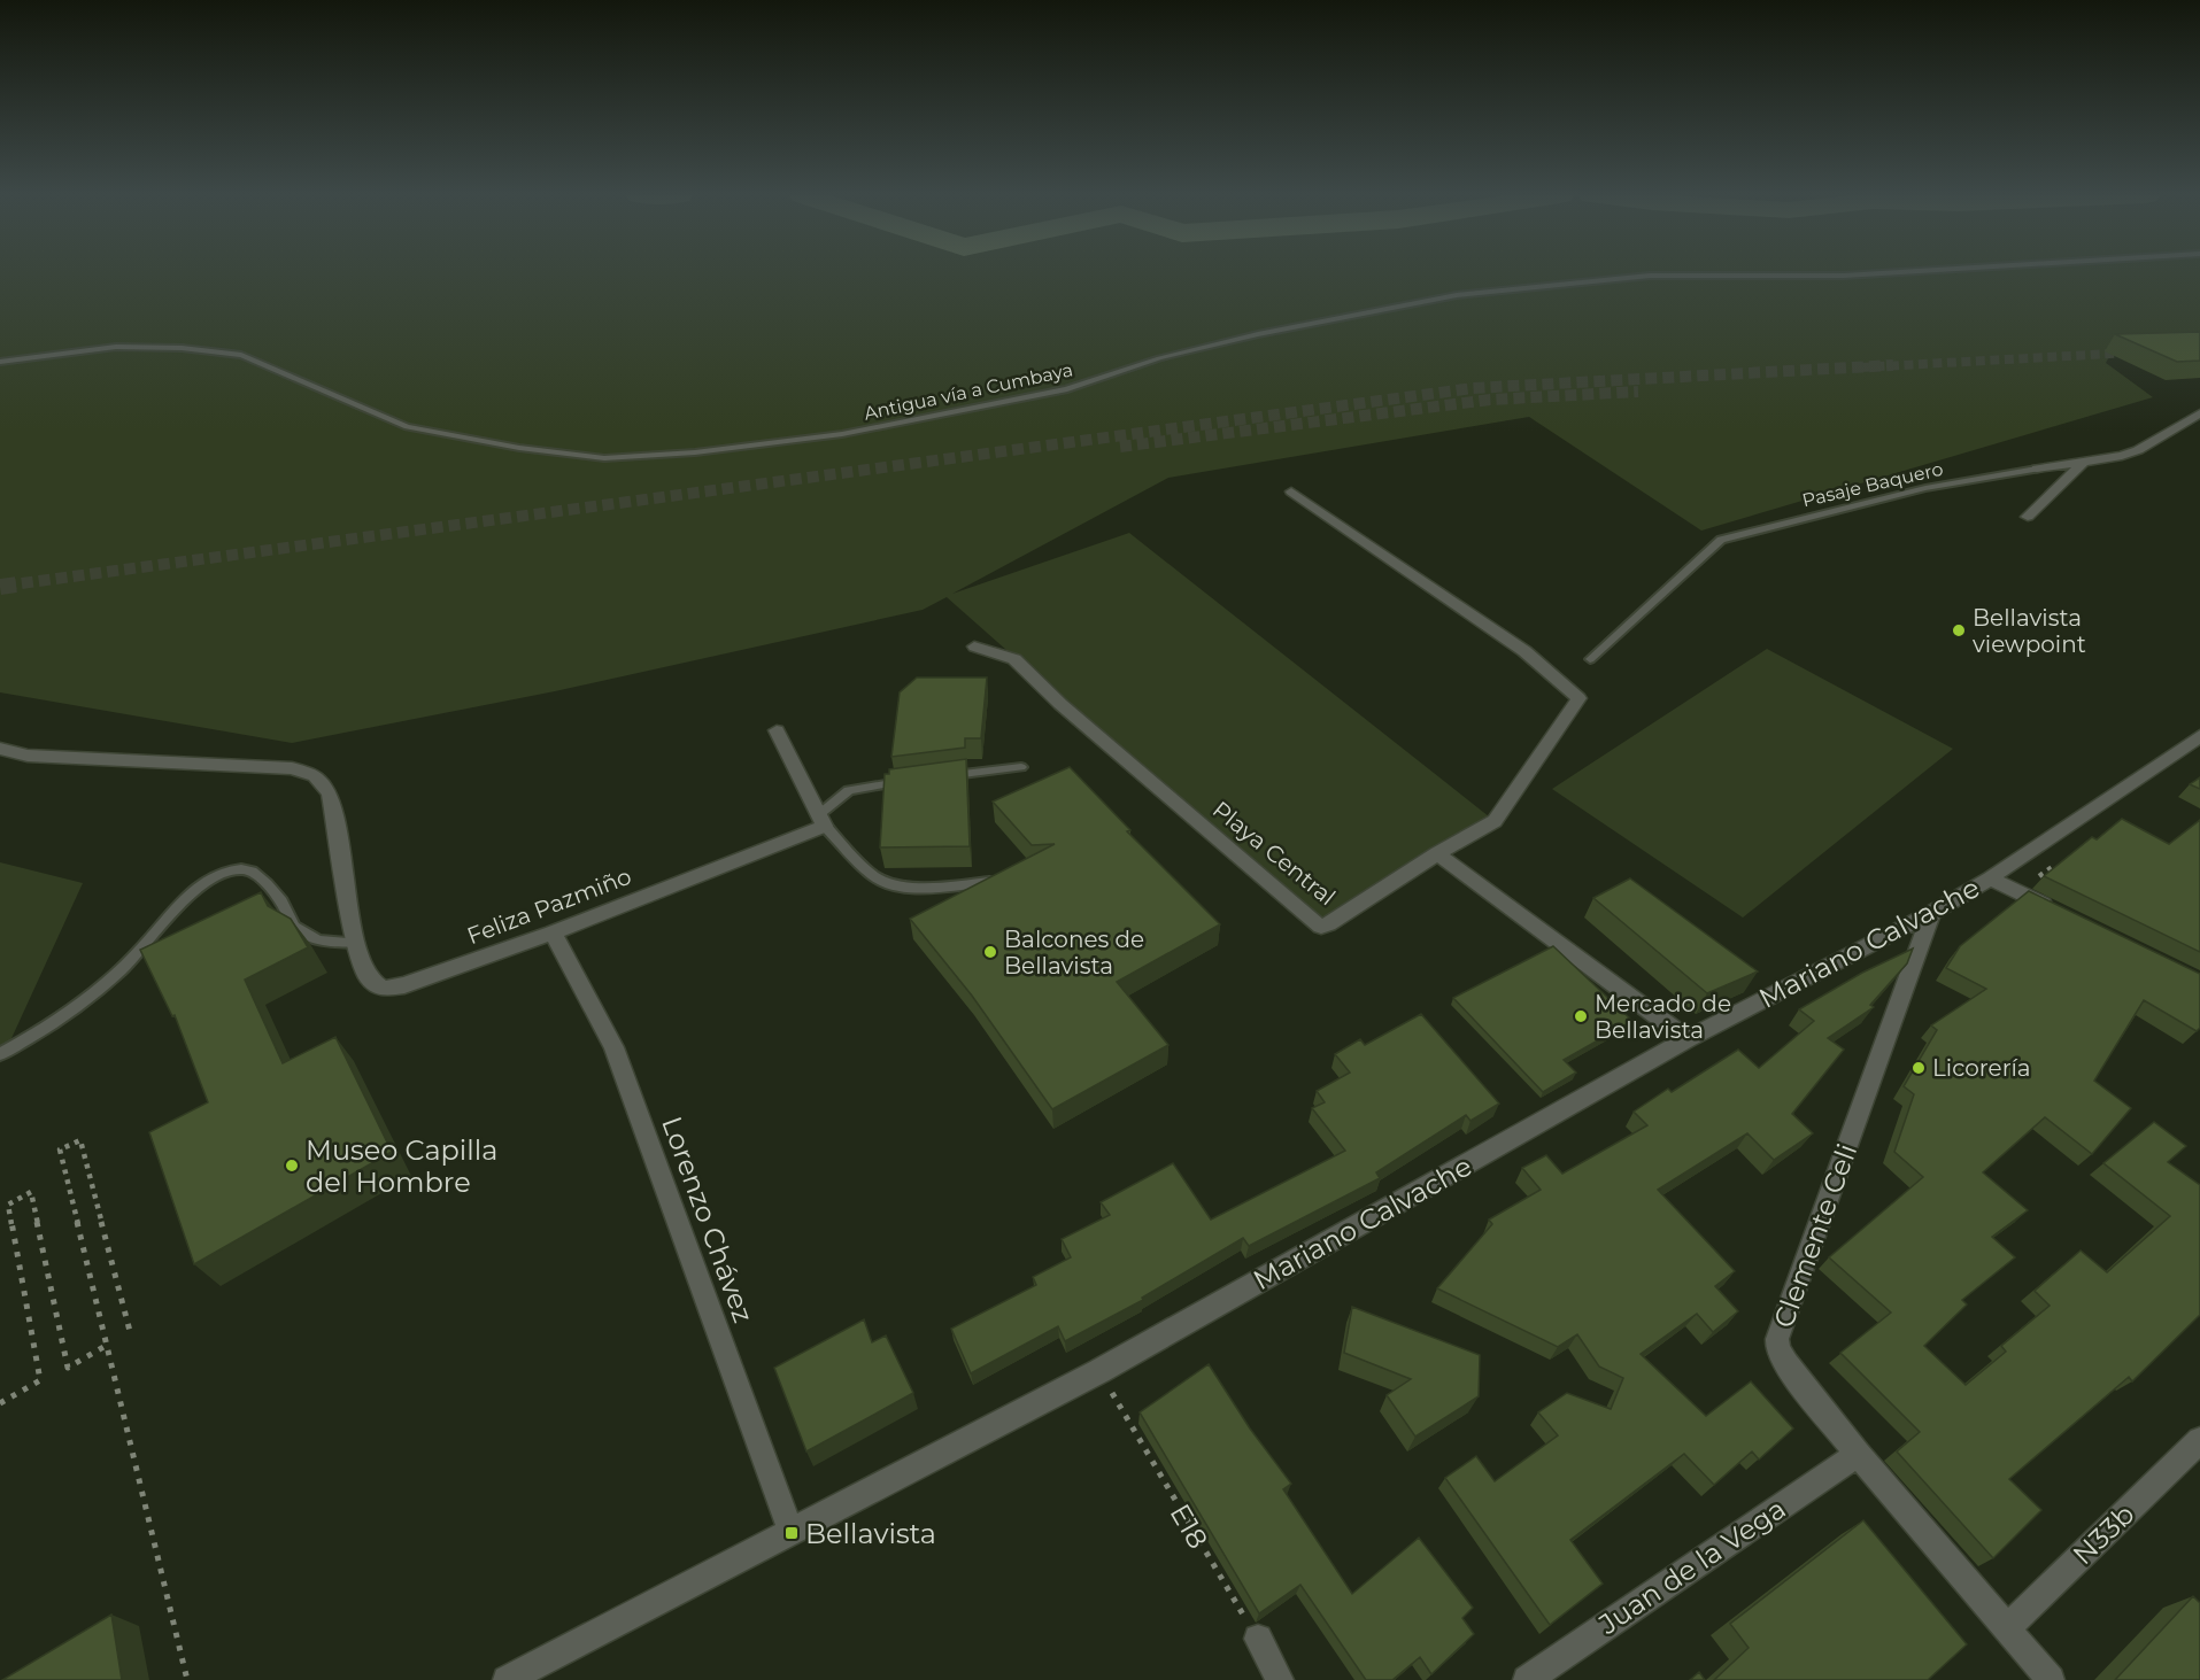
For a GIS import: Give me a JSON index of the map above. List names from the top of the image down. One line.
{"streets":{"street":["Pasaje Baquero","Playa Central","Feliza Pazmiño","Mariano Calvache","Lorenzo Chávez","Clemente Celi","N33b","Juan de la Vega"],"lane":["Antigua vía a Cumbaya"],"path":["E18"]},"crossings":[["Feliza Pazmiño","Lorenzo Chávez"],["Mariano Calvache","Lorenzo Chávez"],["Mariano Calvache","Clemente Celi"],["Mariano Calvache","E18"],["Clemente Celi","N33b"],["Clemente Celi","Juan de la Vega"]],"places":{"other":["Bellavista viewpoint","Balcones de Bellavista","Mercado de Bellavista","Licorería","Museo Capilla del Hombre"],"transit":["Bellavista"]}}
